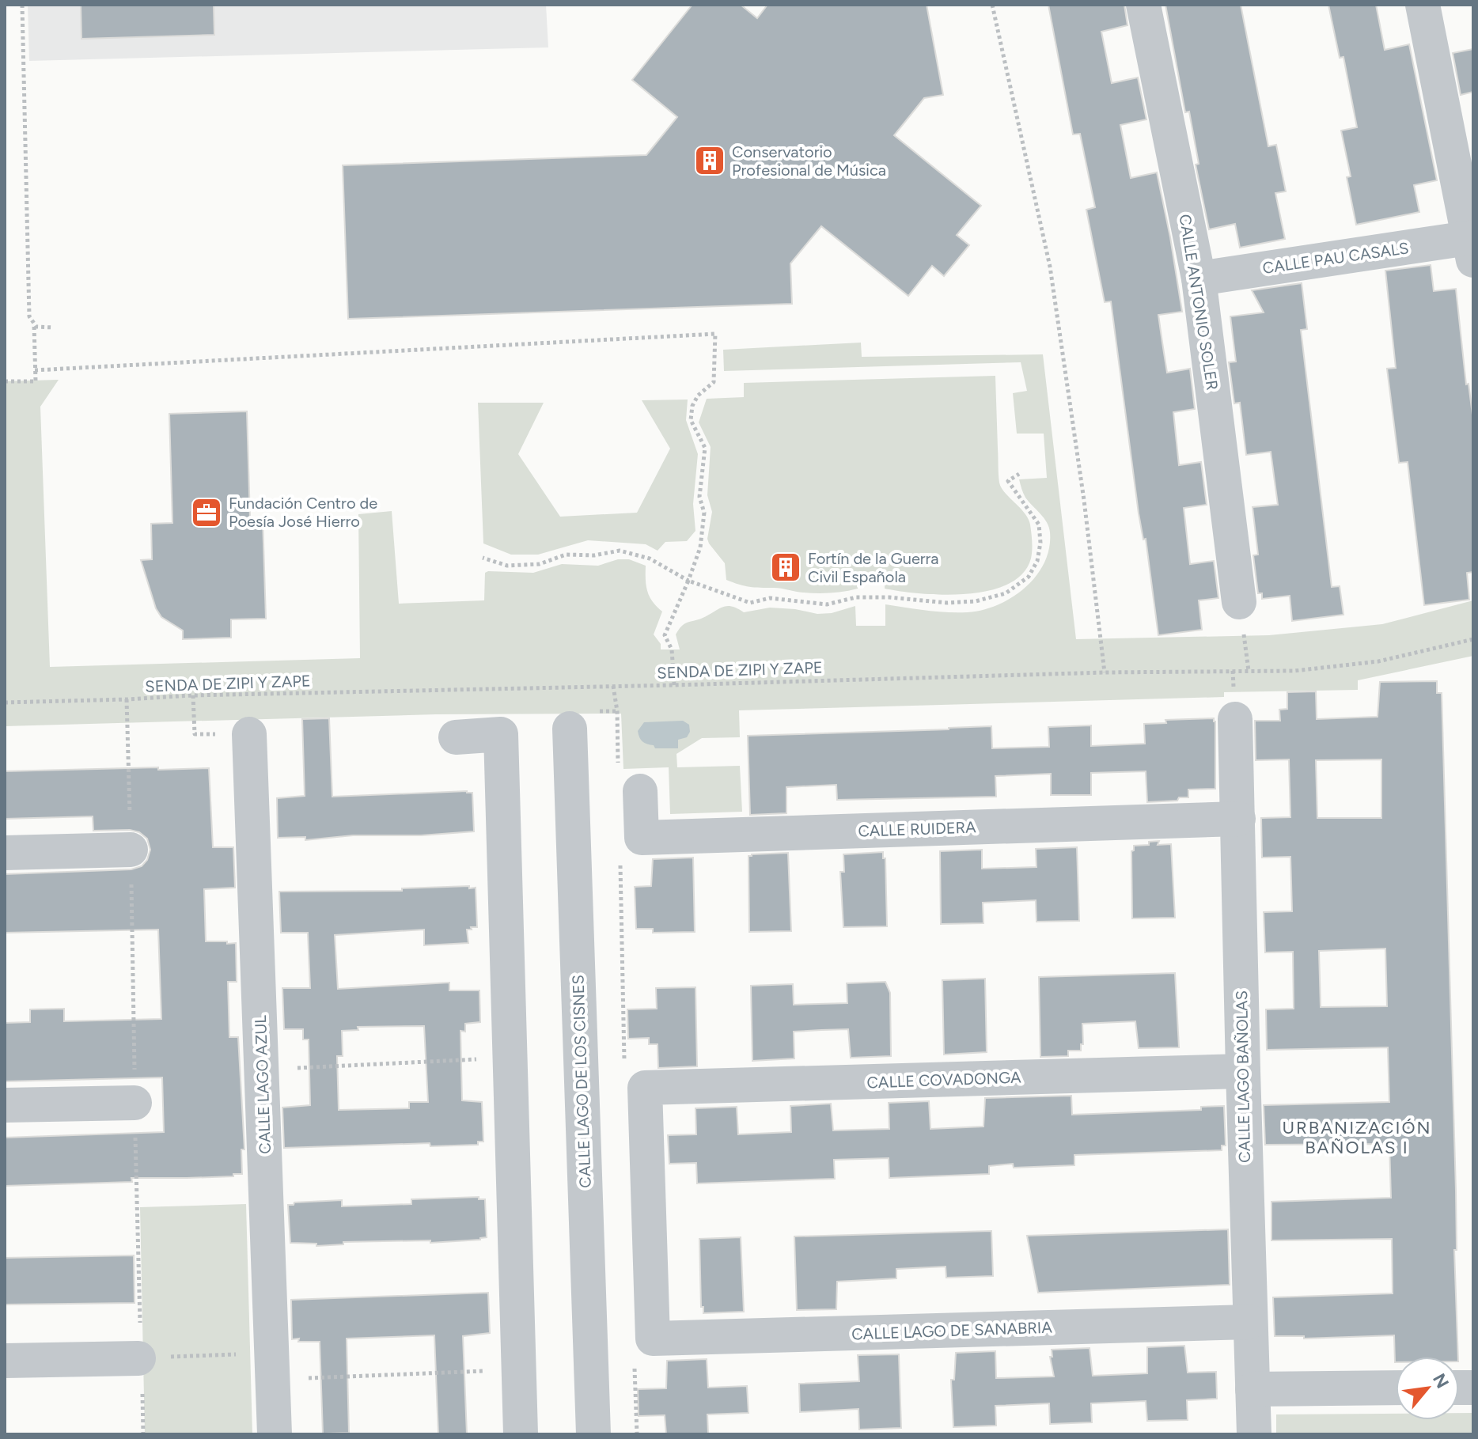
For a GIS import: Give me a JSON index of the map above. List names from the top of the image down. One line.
{"streets":{"street":["CALLE PAU CASALS","CALLE ANTONIO SOLER","CALLE RUIDERA","CALLE LAGO BAÑOLAS","CALLE COVADONGA","CALLE LAGO DE LOS CISNES","CALLE LAGO AZUL","CALLE LAGO DE SANABRIA"],"path":["SENDA DE ZIPI Y ZAPE"]},"crossings":[["CALLE PAU CASALS","CALLE ANTONIO SOLER"],["CALLE RUIDERA","CALLE LAGO BAÑOLAS"],["CALLE LAGO BAÑOLAS","CALLE COVADONGA"],["CALLE LAGO BAÑOLAS","CALLE LAGO DE SANABRIA"],["CALLE COVADONGA","CALLE LAGO DE SANABRIA"]],"districts":["URBANIZACIÓN BAÑOLAS I"],"places":{"building":["Conservatorio Profesional de Música","Fortín de la Guerra Civil Española"],"office":["Fundación Centro de Poesía José Hierro"]},"north":"top right"}
